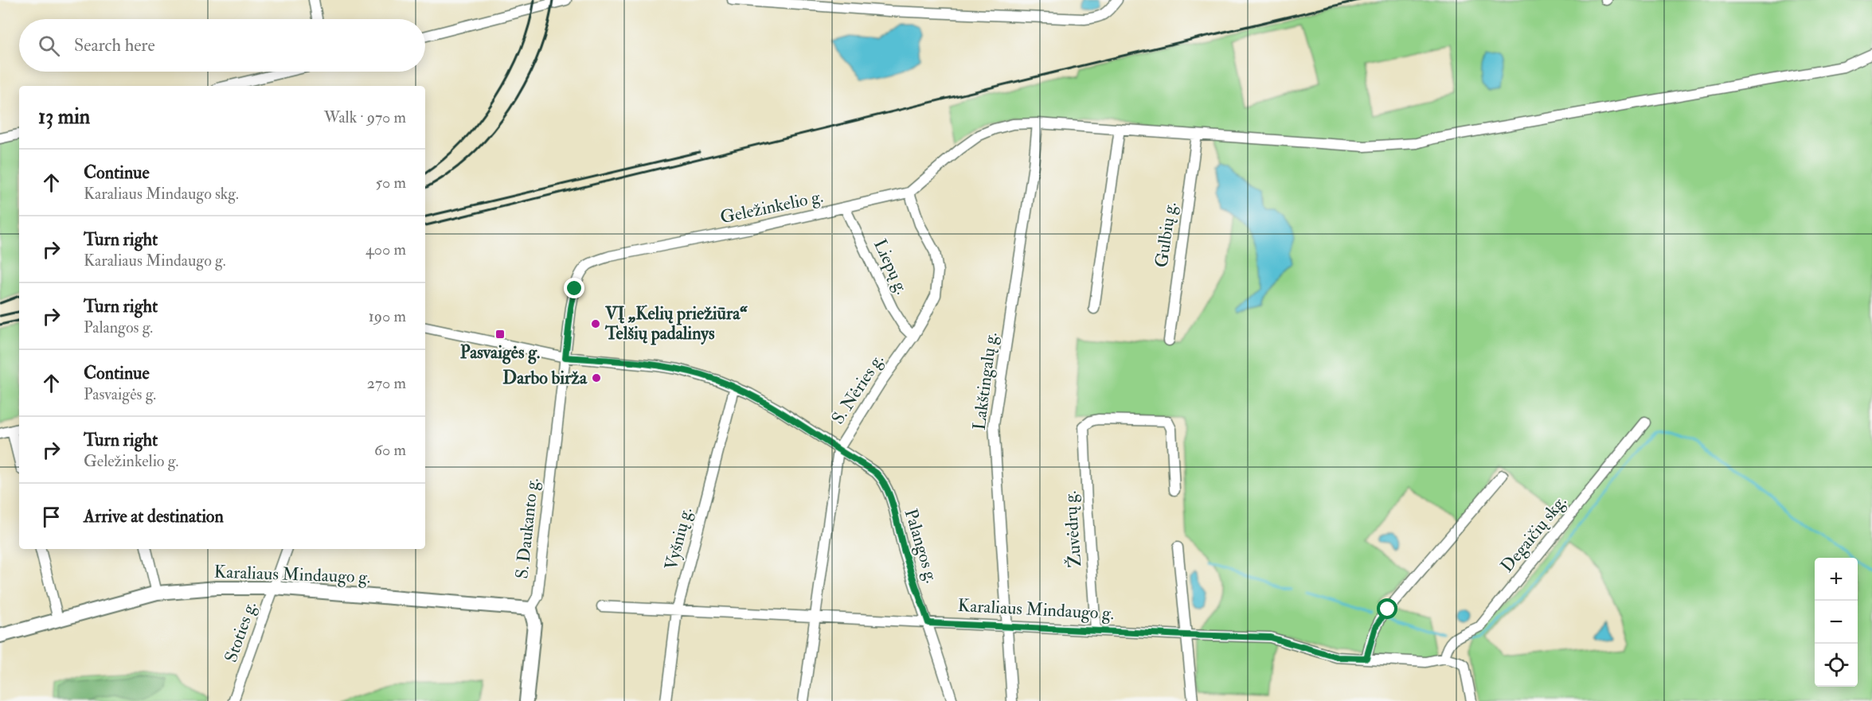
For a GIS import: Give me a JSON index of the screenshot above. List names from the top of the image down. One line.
{"streets":{"main road":["S. Daukanto g.","Karaliaus Mindaugo g."],"street":["Geležinkelio g.","Gulbių g.","Liepų g.","Lakštingalų g.","S. Nėries g.","Žuvėdrų g.","Degaičių skg.","Vyšnių g.","Palangos g.","Stoties g."]},"crossings":[["Geležinkelio g.","Gulbių g."],["Geležinkelio g.","Liepų g."],["Geležinkelio g.","Lakštingalų g."],["Geležinkelio g.","S. Nėries g."],["Geležinkelio g.","S. Daukanto g."],["Liepų g.","S. Nėries g."],["Lakštingalų g.","Karaliaus Mindaugo g."],["S. Nėries g.","Palangos g."],["S. Nėries g.","Karaliaus Mindaugo g."],["S. Daukanto g.","Karaliaus Mindaugo g."],["Žuvėdrų g.","Karaliaus Mindaugo g."],["Degaičių skg.","Karaliaus Mindaugo g."],["Vyšnių g.","Karaliaus Mindaugo g."],["Palangos g.","Karaliaus Mindaugo g."],["Karaliaus Mindaugo g.","Stoties g."]],"places":{"other":["VĮ „Kelių priežiūra“ Telšių padalinys","Darbo birža"],"transit":["Pasvaigės g."]},"page":{"search":"Search here","heading":["13 min","Walk · 970 m"],"list":[["Continue","Karaliaus Mindaugo skg.","50 m"],["Turn right","Karaliaus Mindaugo g.","400 m"],["Turn right","Palangos g.","190 m"],["Continue","Pasvaigės g.","270 m"],["Turn right","Geležinkelio g.","60 m"],"Arrive at destination"],"map_buttons":["+","−"]}}
